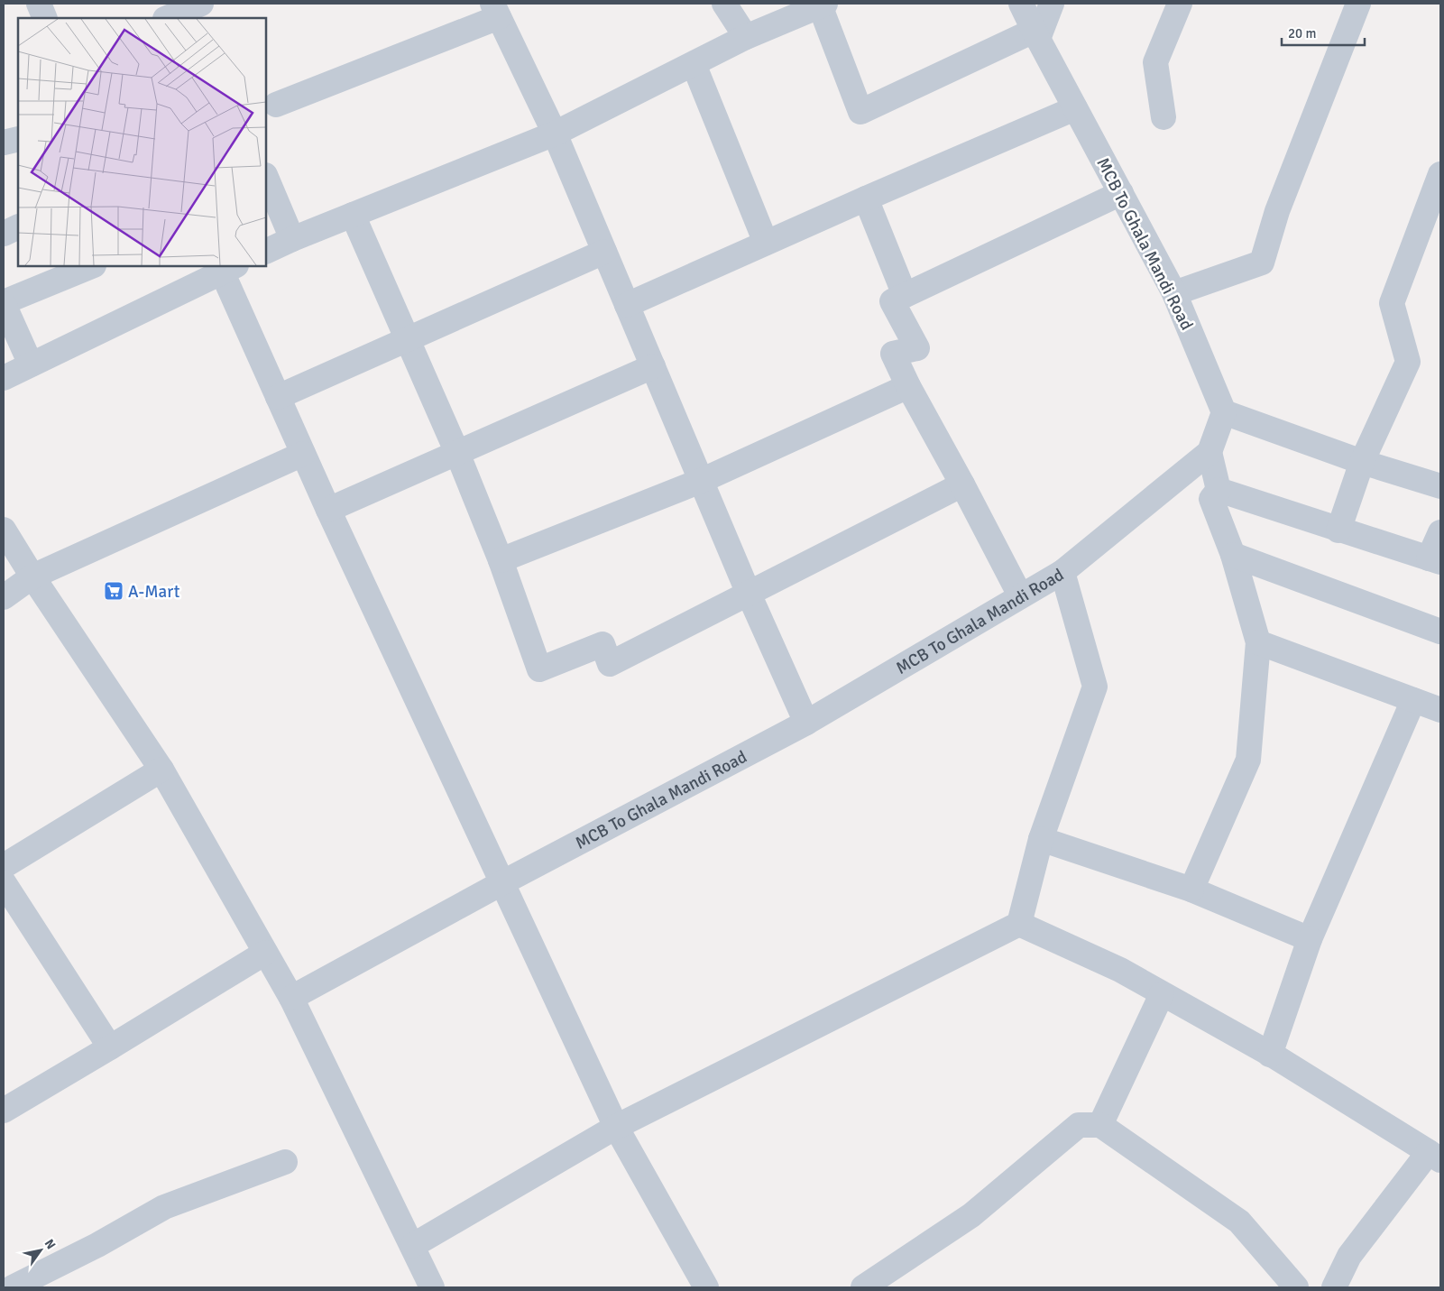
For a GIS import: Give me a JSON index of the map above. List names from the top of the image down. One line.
{"streets":{"street":["MCB To Ghala Mandi Road"]},"places":{"supermarket":["A-Mart"]},"scale_bar":"20 m","north":"top right"}
